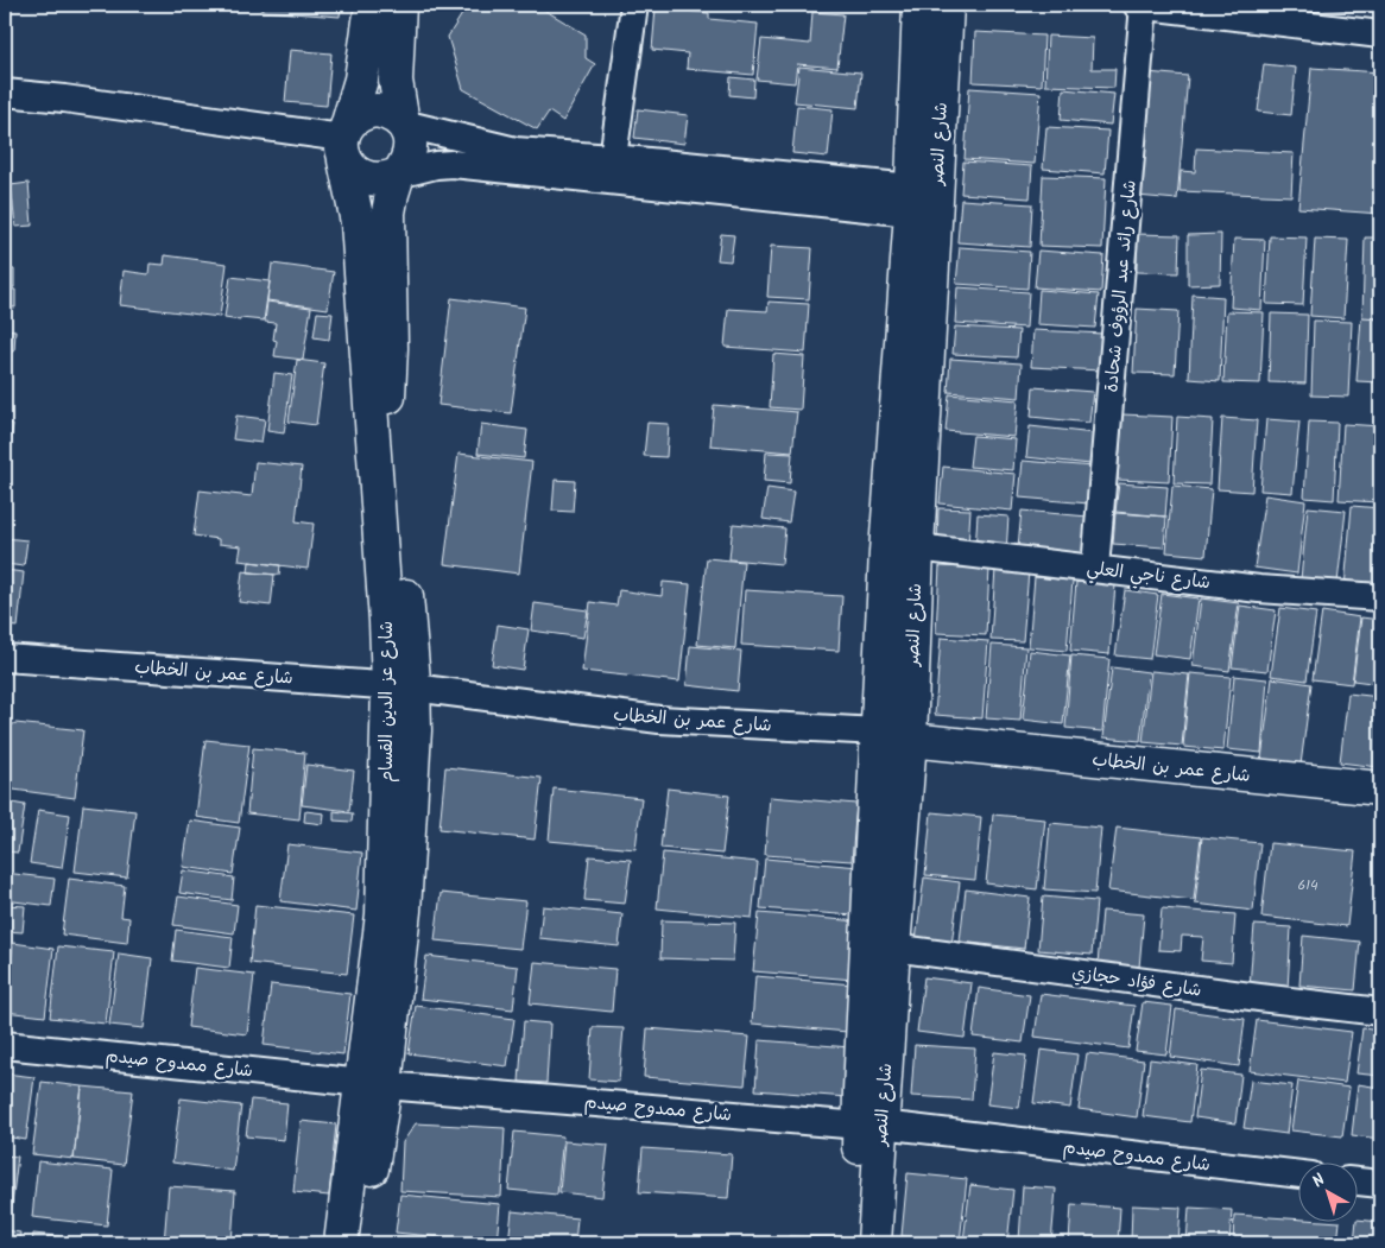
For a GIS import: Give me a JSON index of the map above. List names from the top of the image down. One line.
{"streets":{"main road":["شارع النصر","شارع عمر بن الخطاب","شارع عز الدين القسام"],"street":["شارع رائد عبد الرؤوف شحادة","شارع ناجي العلي","شارع فؤاد حجازي","شارع ممدوح صيدم"]},"crossings":[["شارع النصر","شارع ناجي العلي"],["شارع النصر","شارع عمر بن الخطاب"],["شارع النصر","شارع فؤاد حجازي"],["شارع النصر","شارع ممدوح صيدم"],["شارع رائد عبد الرؤوف شحادة","شارع ناجي العلي"],["شارع عمر بن الخطاب","شارع عز الدين القسام"],["شارع عز الدين القسام","شارع ممدوح صيدم"]],"house_numbers":["614"],"north":"top left"}
